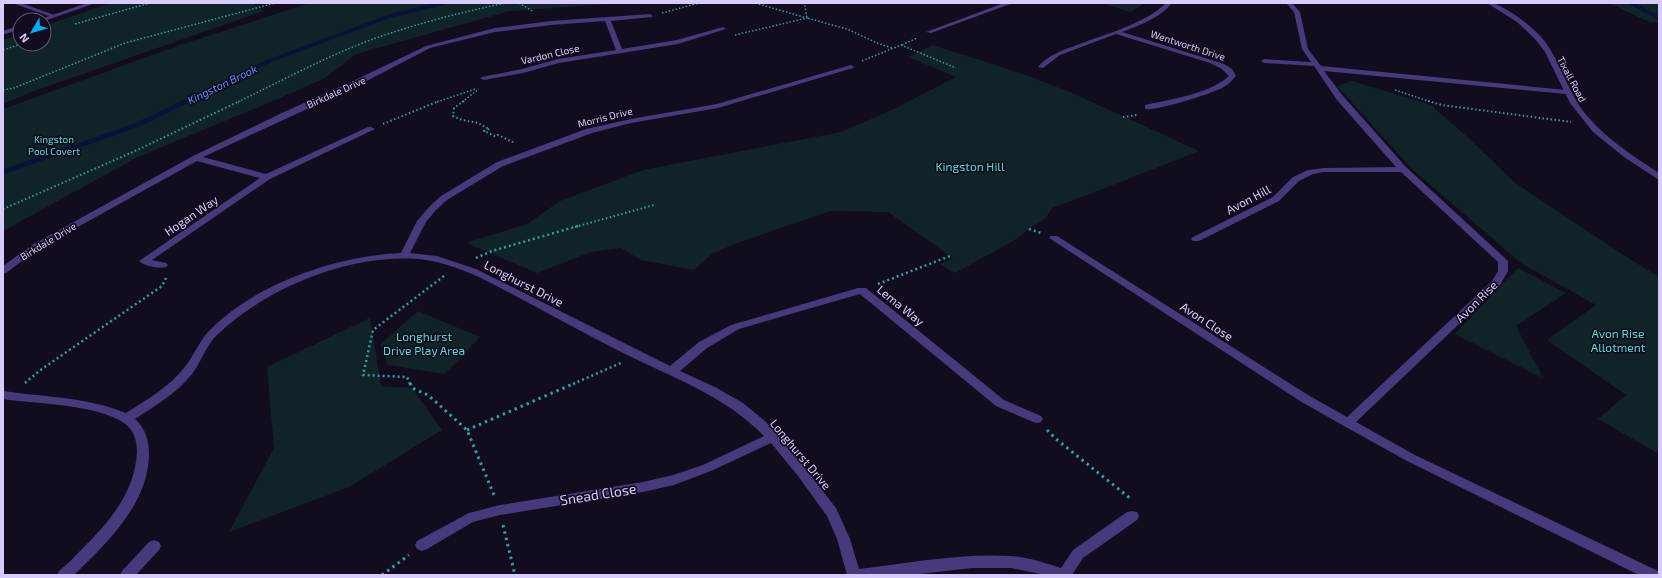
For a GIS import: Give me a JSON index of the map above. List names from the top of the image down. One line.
{"streets":{"street":["Wentworth Drive","Vardon Close","Tixall Road","Birkdale Drive","Morris Drive","Avon Hill","Hogan Way","Longhurst Drive","Avon Rise","Lema Way","Avon Close","Snead Close"]},"crossings":[["Morris Drive","Longhurst Drive"],["Avon Hill","Avon Rise"],["Longhurst Drive","Lema Way"],["Longhurst Drive","Snead Close"],["Avon Rise","Avon Close"]],"water":["Kingston Brook"],"parks":["Kingston Pool Covert","Kingston Hill","Avon Rise Allotment","Longhurst Drive Play Area"],"north":"bottom left"}
